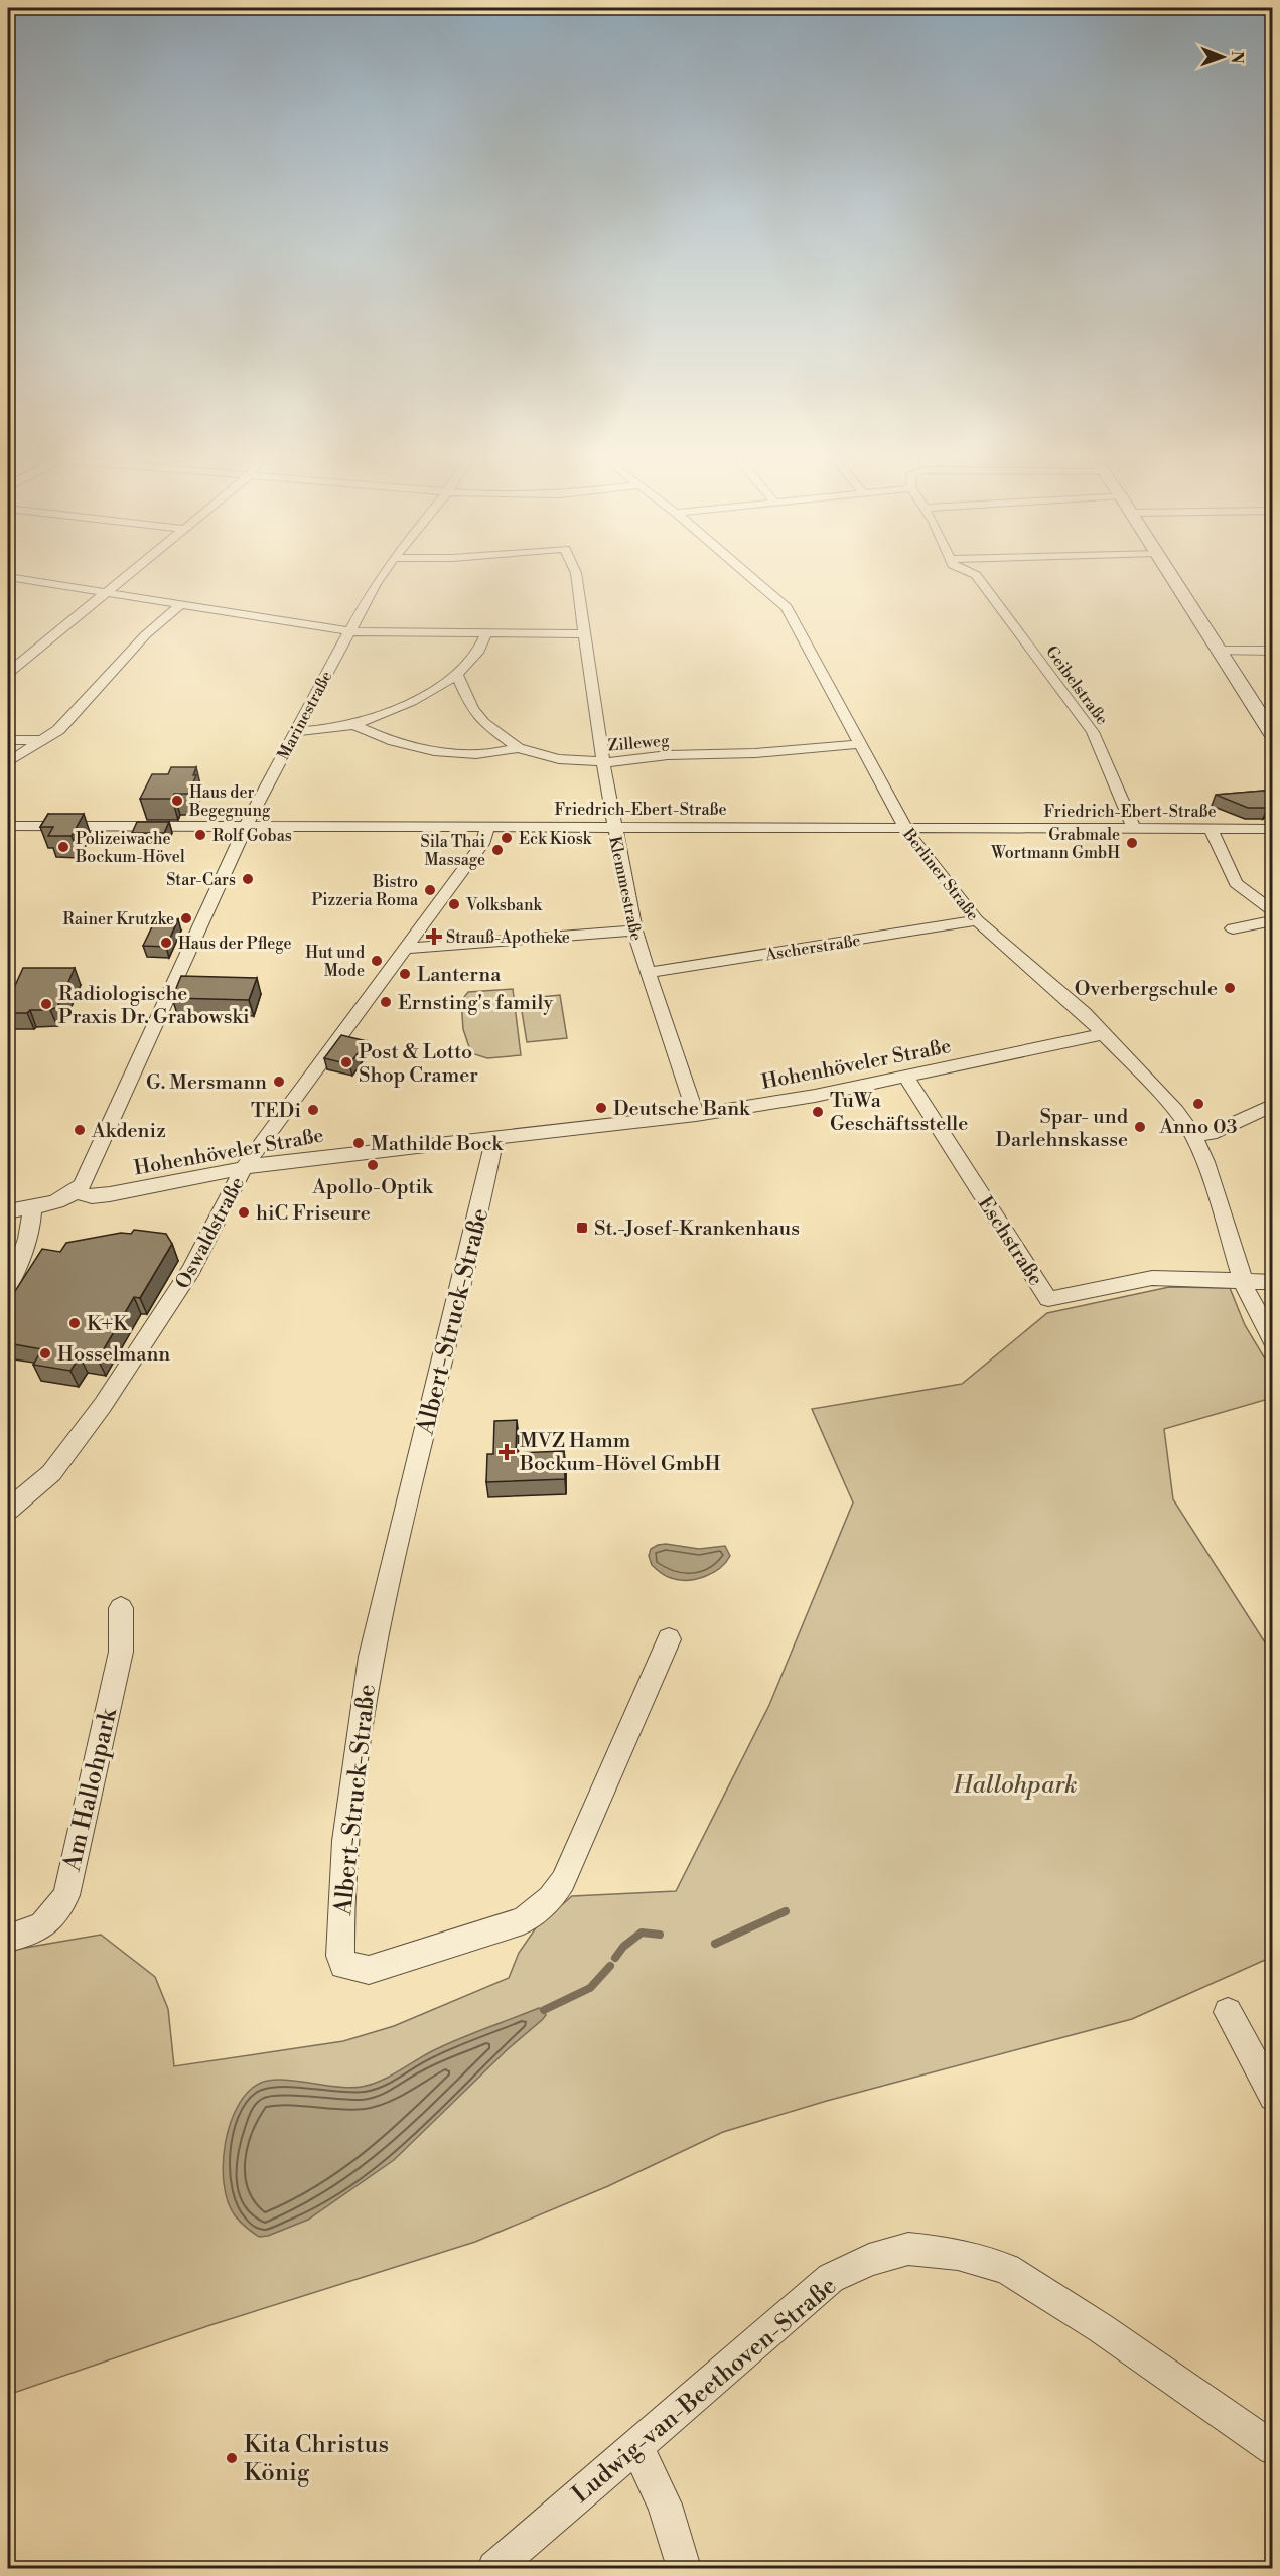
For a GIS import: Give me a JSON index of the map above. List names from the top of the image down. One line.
{"streets":{"street":["Geibelstraße","Marinestraße","Zilleweg","Friedrich-Ebert-Straße","Berliner Straße","Klemmestraße","Ascherstraße","Hohenhöveler Straße","Oswaldstraße","Eschstraße","Albert-Struck-Straße","Am Hallohpark","Ludwig-van-Beethoven-Straße"]},"crossings":[["Geibelstraße","Friedrich-Ebert-Straße"],["Marinestraße","Friedrich-Ebert-Straße"],["Marinestraße","Hohenhöveler Straße"],["Zilleweg","Berliner Straße"],["Zilleweg","Klemmestraße"],["Friedrich-Ebert-Straße","Berliner Straße"],["Friedrich-Ebert-Straße","Klemmestraße"],["Friedrich-Ebert-Straße","Oswaldstraße"],["Berliner Straße","Ascherstraße"],["Berliner Straße","Hohenhöveler Straße"],["Berliner Straße","Eschstraße"],["Klemmestraße","Ascherstraße"],["Klemmestraße","Hohenhöveler Straße"],["Hohenhöveler Straße","Oswaldstraße"],["Hohenhöveler Straße","Eschstraße"],["Hohenhöveler Straße","Albert-Struck-Straße"]],"parks":["Hallohpark"],"places":{"other":["Haus der Begegnung","Rolf Gobas","Eck Kiosk","Grabmale Wortmann GmbH","Polizeiwache Bockum-Hövel","Sila Thai Massage","Star-Cars","Bistro Pizzeria Roma","Volksbank","Rainer Krutzke","Haus der Pflege","Hut und Mode","Lanterna","Overbergschule","Ernsting's family","Radiologische Praxis Dr. Grabowski","Post & Lotto Shop Cramer","G. Mersmann","Anno 03","Deutsche Bank","TEDi","TuWa Geschäftsstelle","Spar- und Darlehnskasse","Akdeniz","Mathilde Bock","Apollo-Optik","hiC Friseure","K+K","Hosselmann","Kita Christus König"],"health":["Strauß-Apotheke","MVZ Hamm Bockum-Hövel GmbH"],"transit":["St.-Josef-Krankenhaus"]},"north":"right"}
